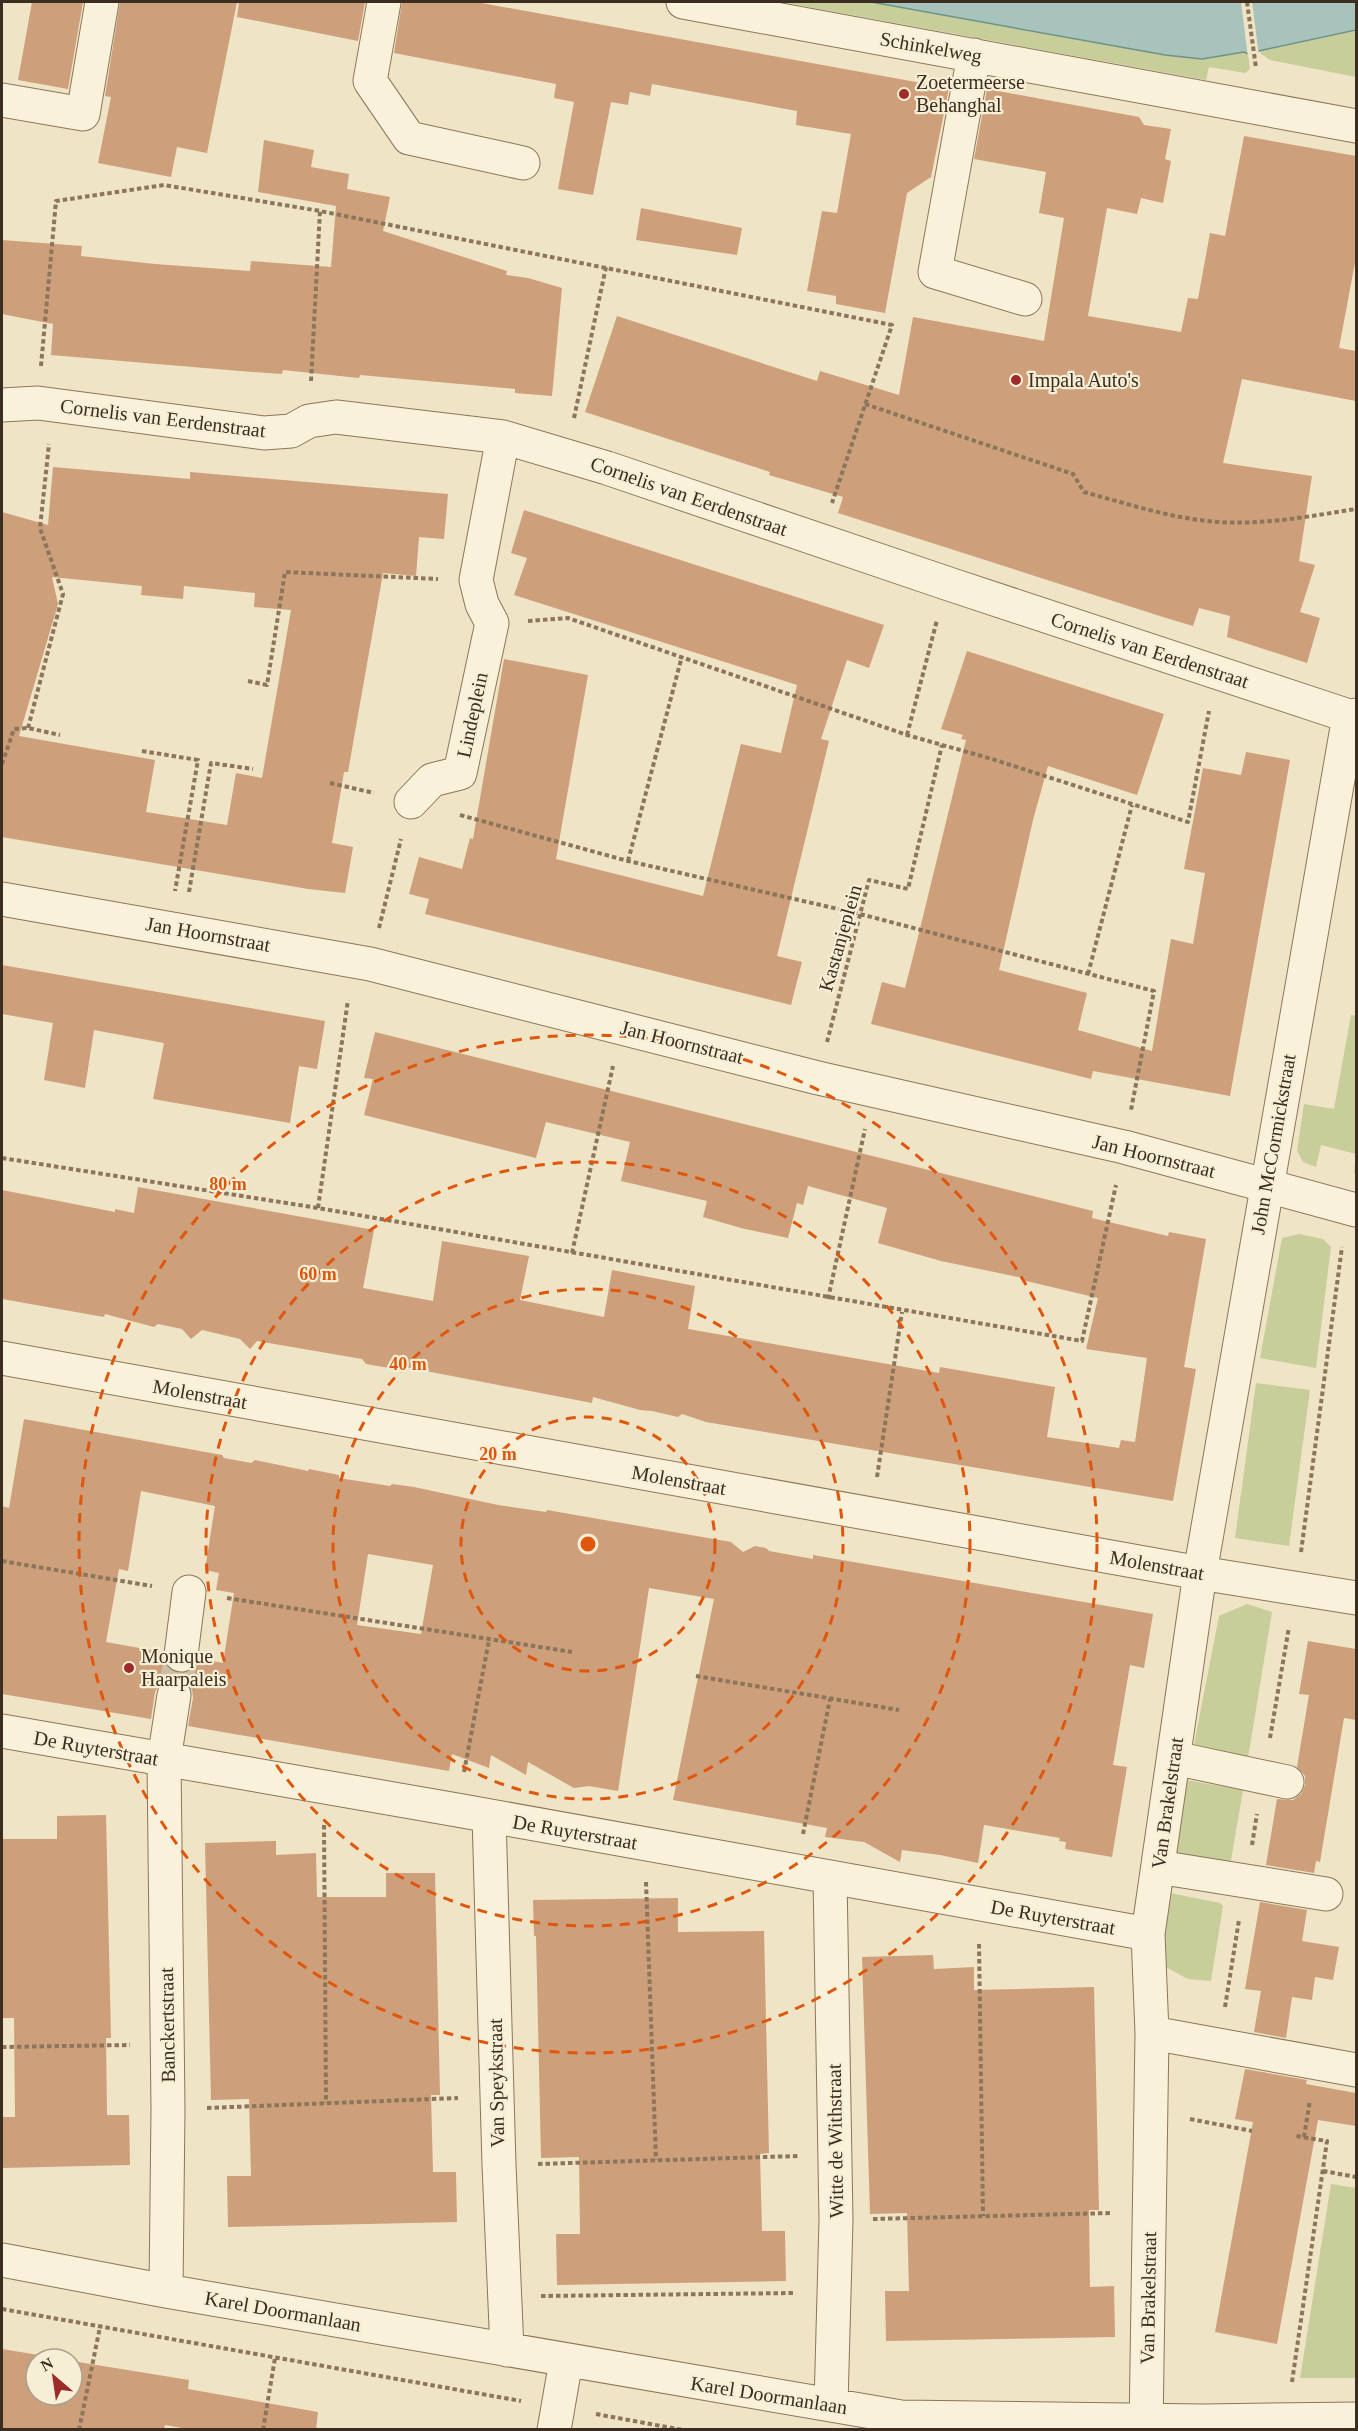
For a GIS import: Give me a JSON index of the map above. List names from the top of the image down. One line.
{"streets":{"street":["Schinkelweg","Cornelis van Eerdenstraat","Lindeplein","Jan Hoornstraat","John McCormickstraat","Molenstraat","De Ruyterstraat","Van Brakelstraat","Banckertstraat","Van Speykstraat","Witte de Withstraat","Karel Doormanlaan"],"path":["Kastanjeplein"]},"crossings":[["Cornelis van Eerdenstraat","John McCormickstraat"],["Jan Hoornstraat","Kastanjeplein"],["Jan Hoornstraat","John McCormickstraat"],["John McCormickstraat","Molenstraat"],["John McCormickstraat","Van Brakelstraat"],["Molenstraat","Van Brakelstraat"],["De Ruyterstraat","Van Brakelstraat"],["De Ruyterstraat","Banckertstraat"],["De Ruyterstraat","Van Speykstraat"],["De Ruyterstraat","Witte de Withstraat"],["Van Brakelstraat","Karel Doormanlaan"],["Banckertstraat","Karel Doormanlaan"],["Van Speykstraat","Karel Doormanlaan"],["Witte de Withstraat","Karel Doormanlaan"]],"places":["Zoetermeerse Behanghal","Impala Auto's","Monique Haarpaleis"],"north":"top left","rings":["80 m","60 m","40 m","20 m"]}
